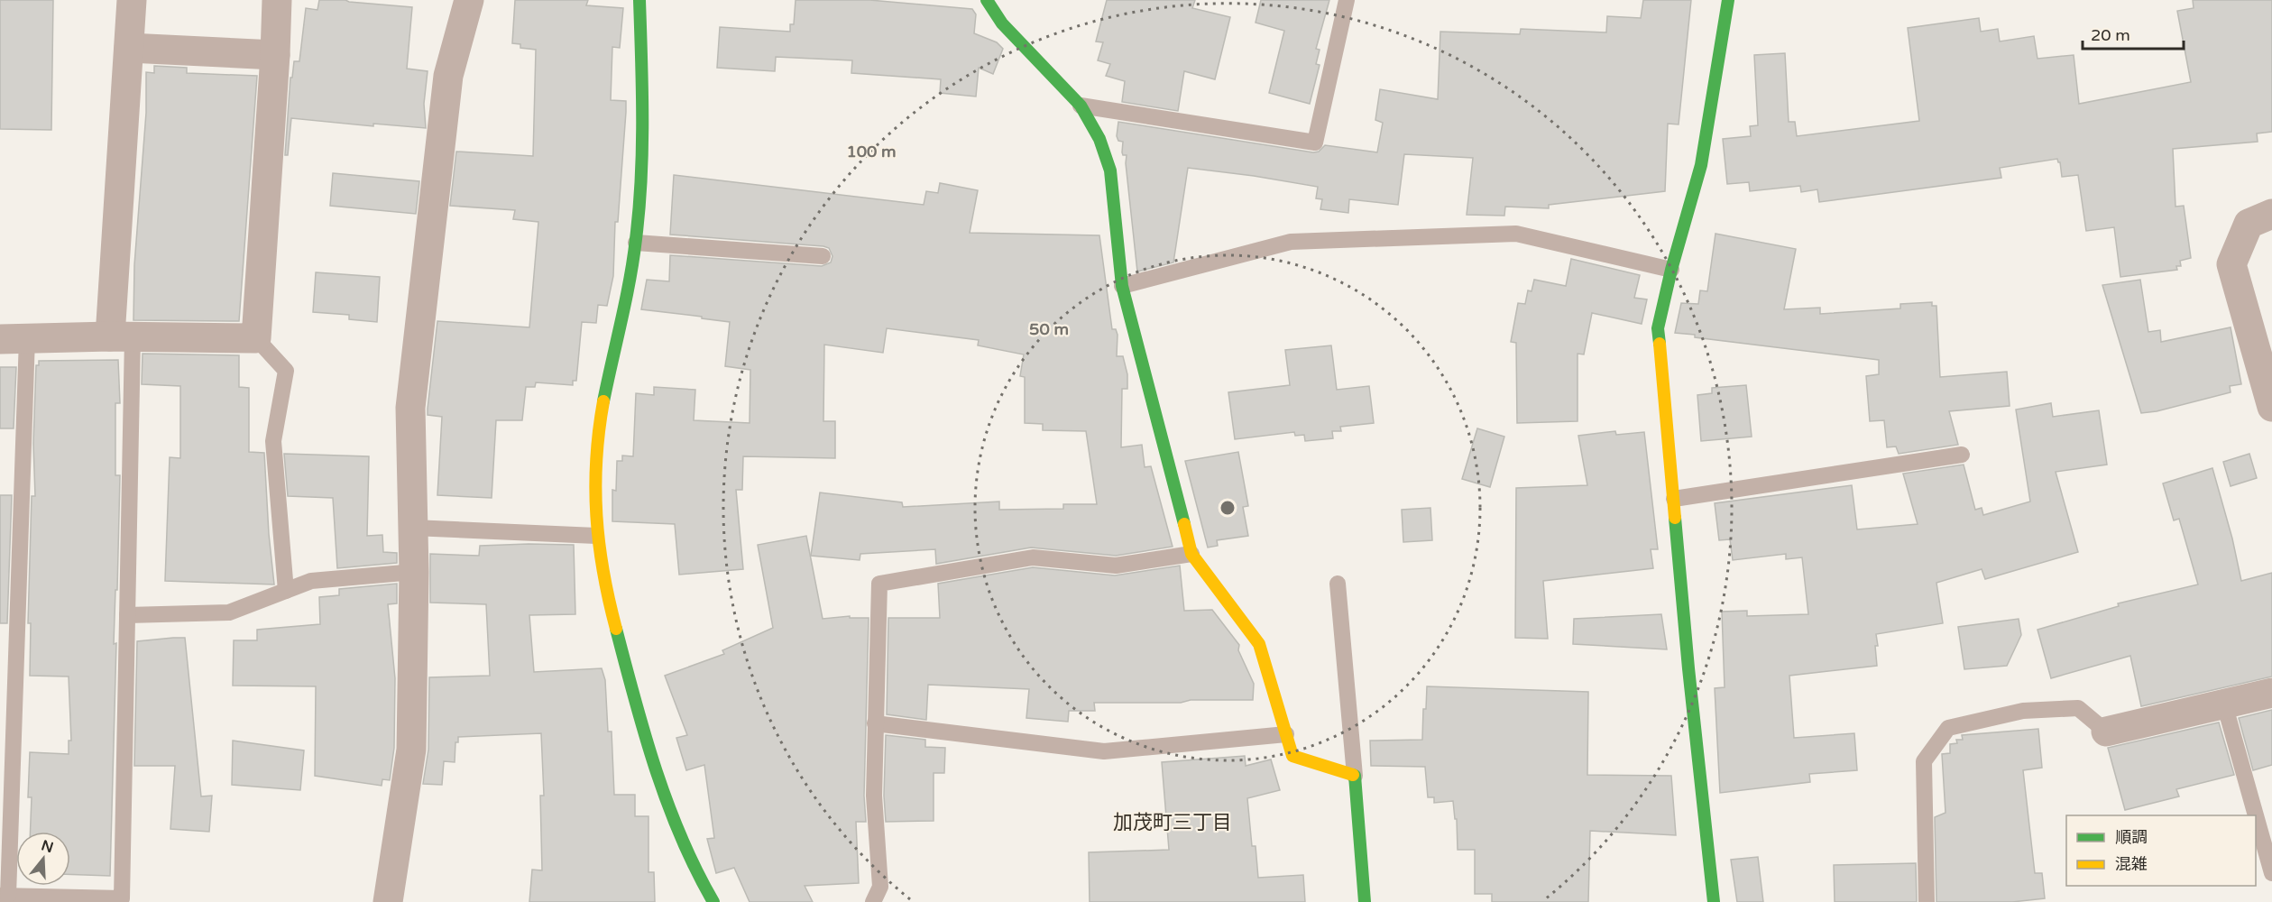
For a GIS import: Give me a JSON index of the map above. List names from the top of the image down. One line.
{"districts":["加茂町三丁目"],"legend":["順調","混雑"],"scale_bar":"20 m","north":"top","rings":["100 m","50 m"]}
